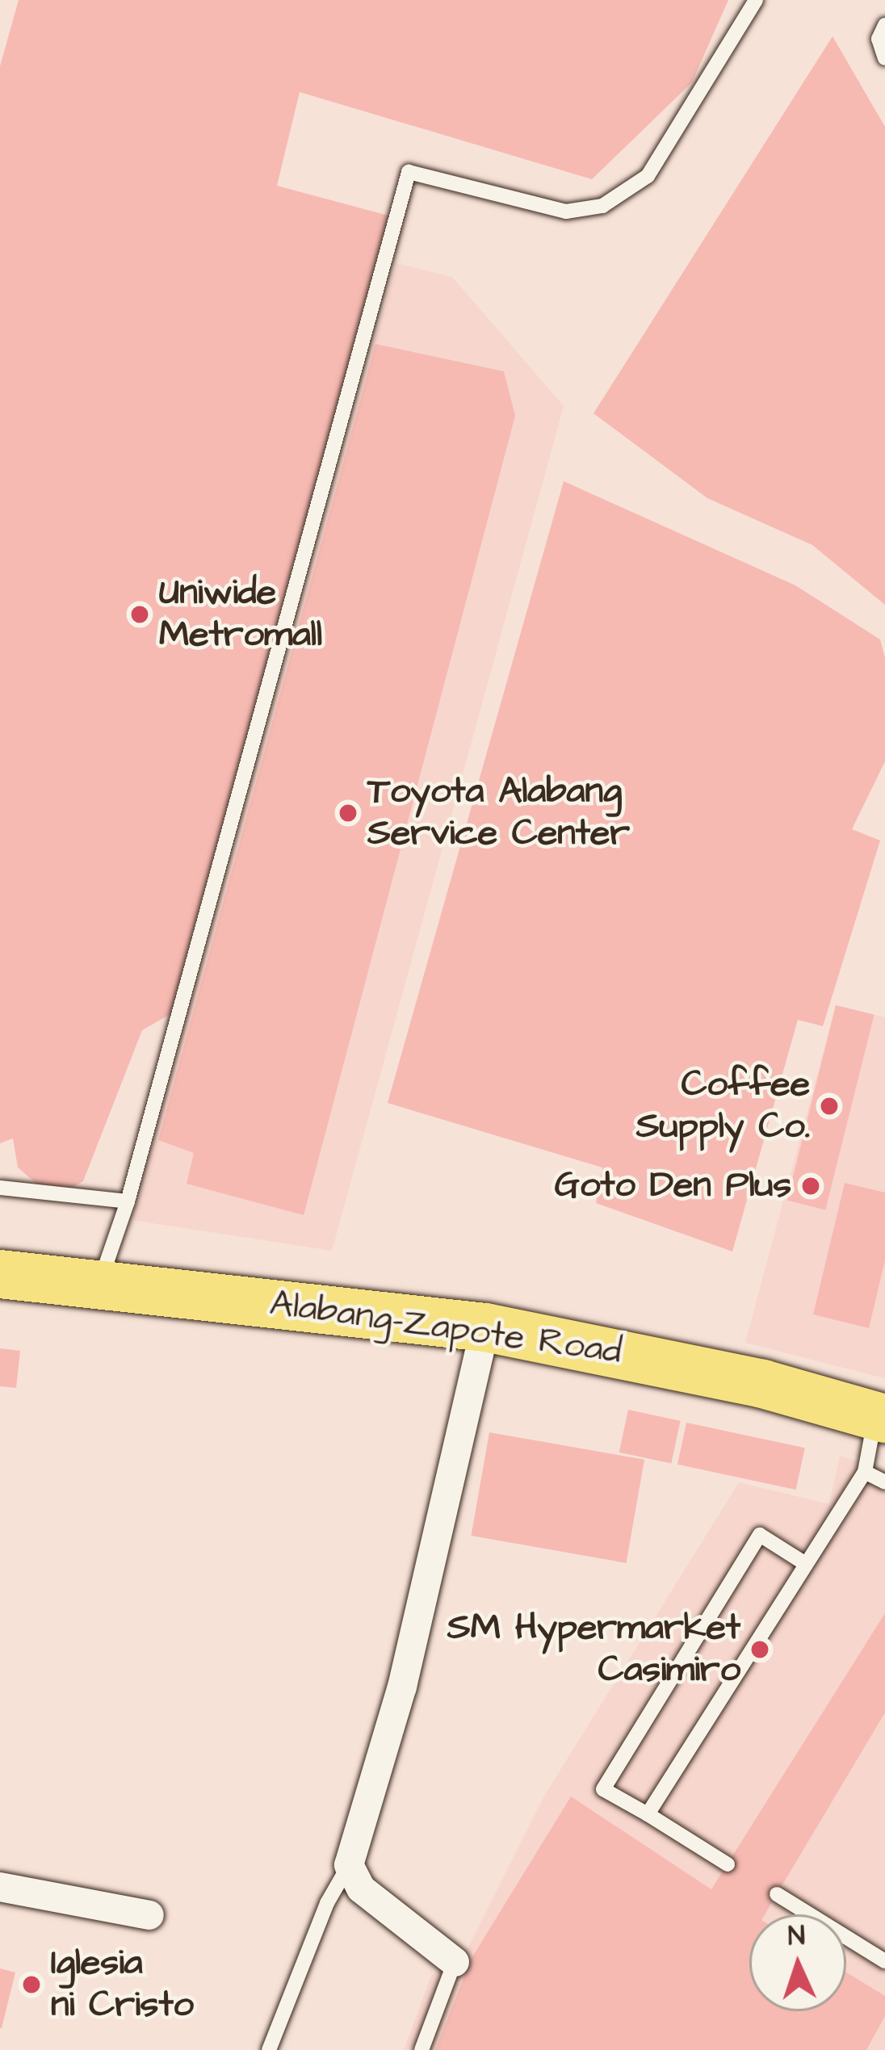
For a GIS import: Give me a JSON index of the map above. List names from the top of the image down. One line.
{"streets":{"highway":["Alabang-Zapote Road"]},"places":["Uniwide Metromall","Toyota Alabang Service Center","Coffee Supply Co.","Goto Den Plus","SM Hypermarket Casimiro","Iglesia ni Cristo"],"north":"top"}
